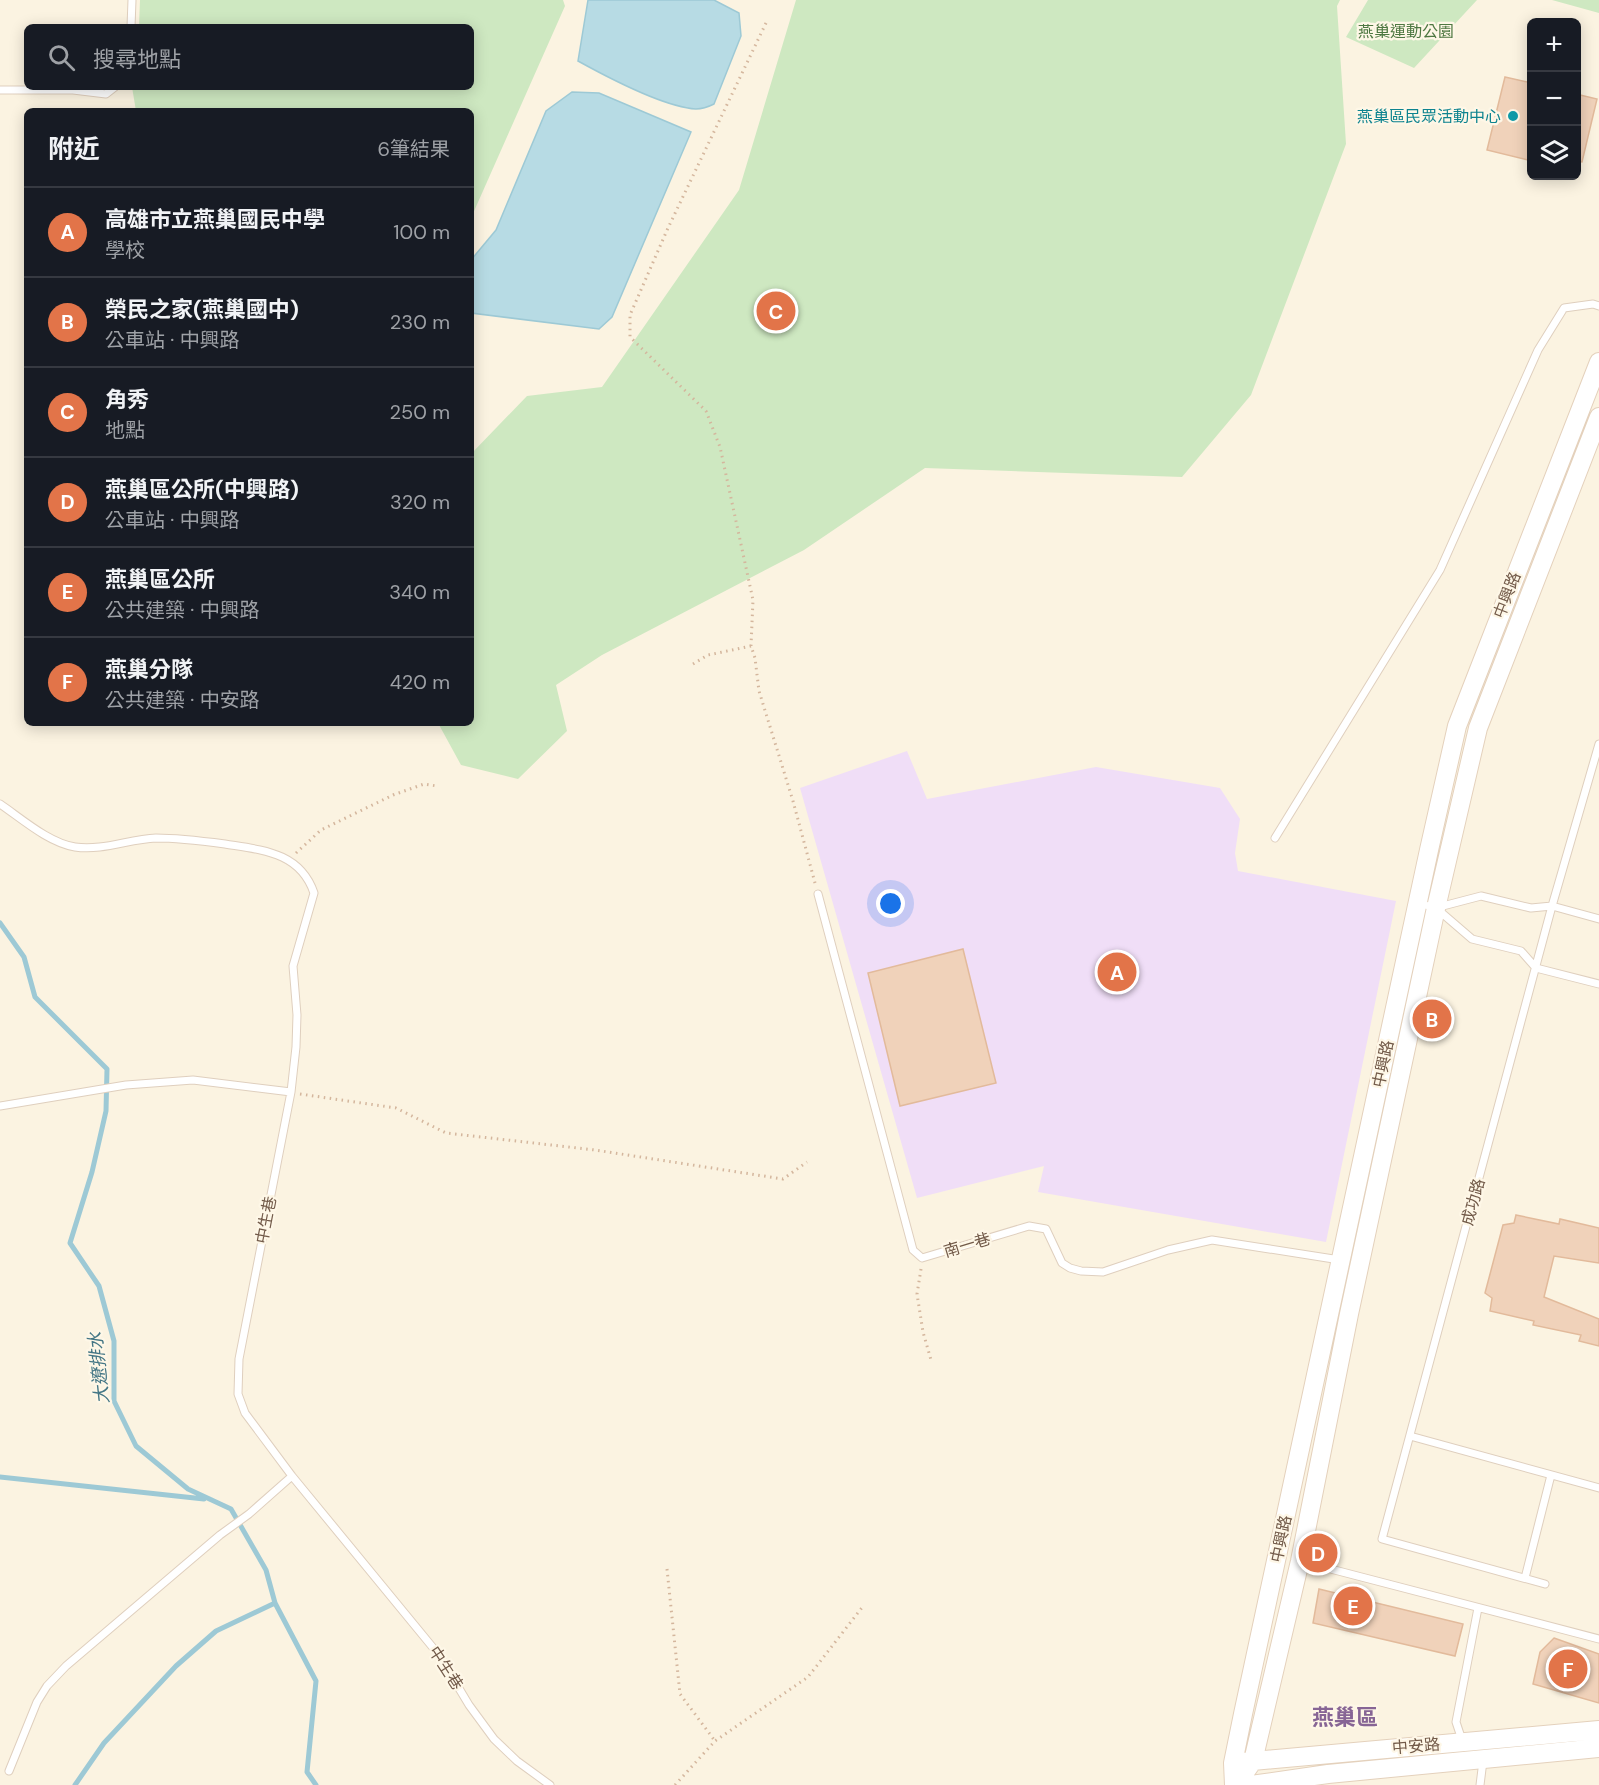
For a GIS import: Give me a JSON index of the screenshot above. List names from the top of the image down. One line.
{"streets":{"main road":["中興路","中安路"],"lane":["成功路","中生巷","南一巷"]},"crossings":[["中興路","南一巷"],["中興路","中安路"]],"districts":["燕巢區"],"water":["大遼排水"],"parks":["燕巢運動公園"],"places":["燕巢區民眾活動中心"],"page":{"map_buttons":["+","−"],"search":"搜尋地點","heading":["附近","6筆結果"],"list":[{"mark":"A","name":"高雄市立燕巢國民中學","note":"學校","value":"100 m"},{"mark":"B","name":"榮民之家(燕巢國中)","note":"公車站 · 中興路","value":"230 m"},{"mark":"C","name":"角秀","note":"地點","value":"250 m"},{"mark":"D","name":"燕巢區公所(中興路)","note":"公車站 · 中興路","value":"320 m"},{"mark":"E","name":"燕巢區公所","note":"公共建築 · 中興路","value":"340 m"},{"mark":"F","name":"燕巢分隊","note":"公共建築 · 中安路","value":"420 m"}],"pins":["C","A","B","D","E","F"]}}
